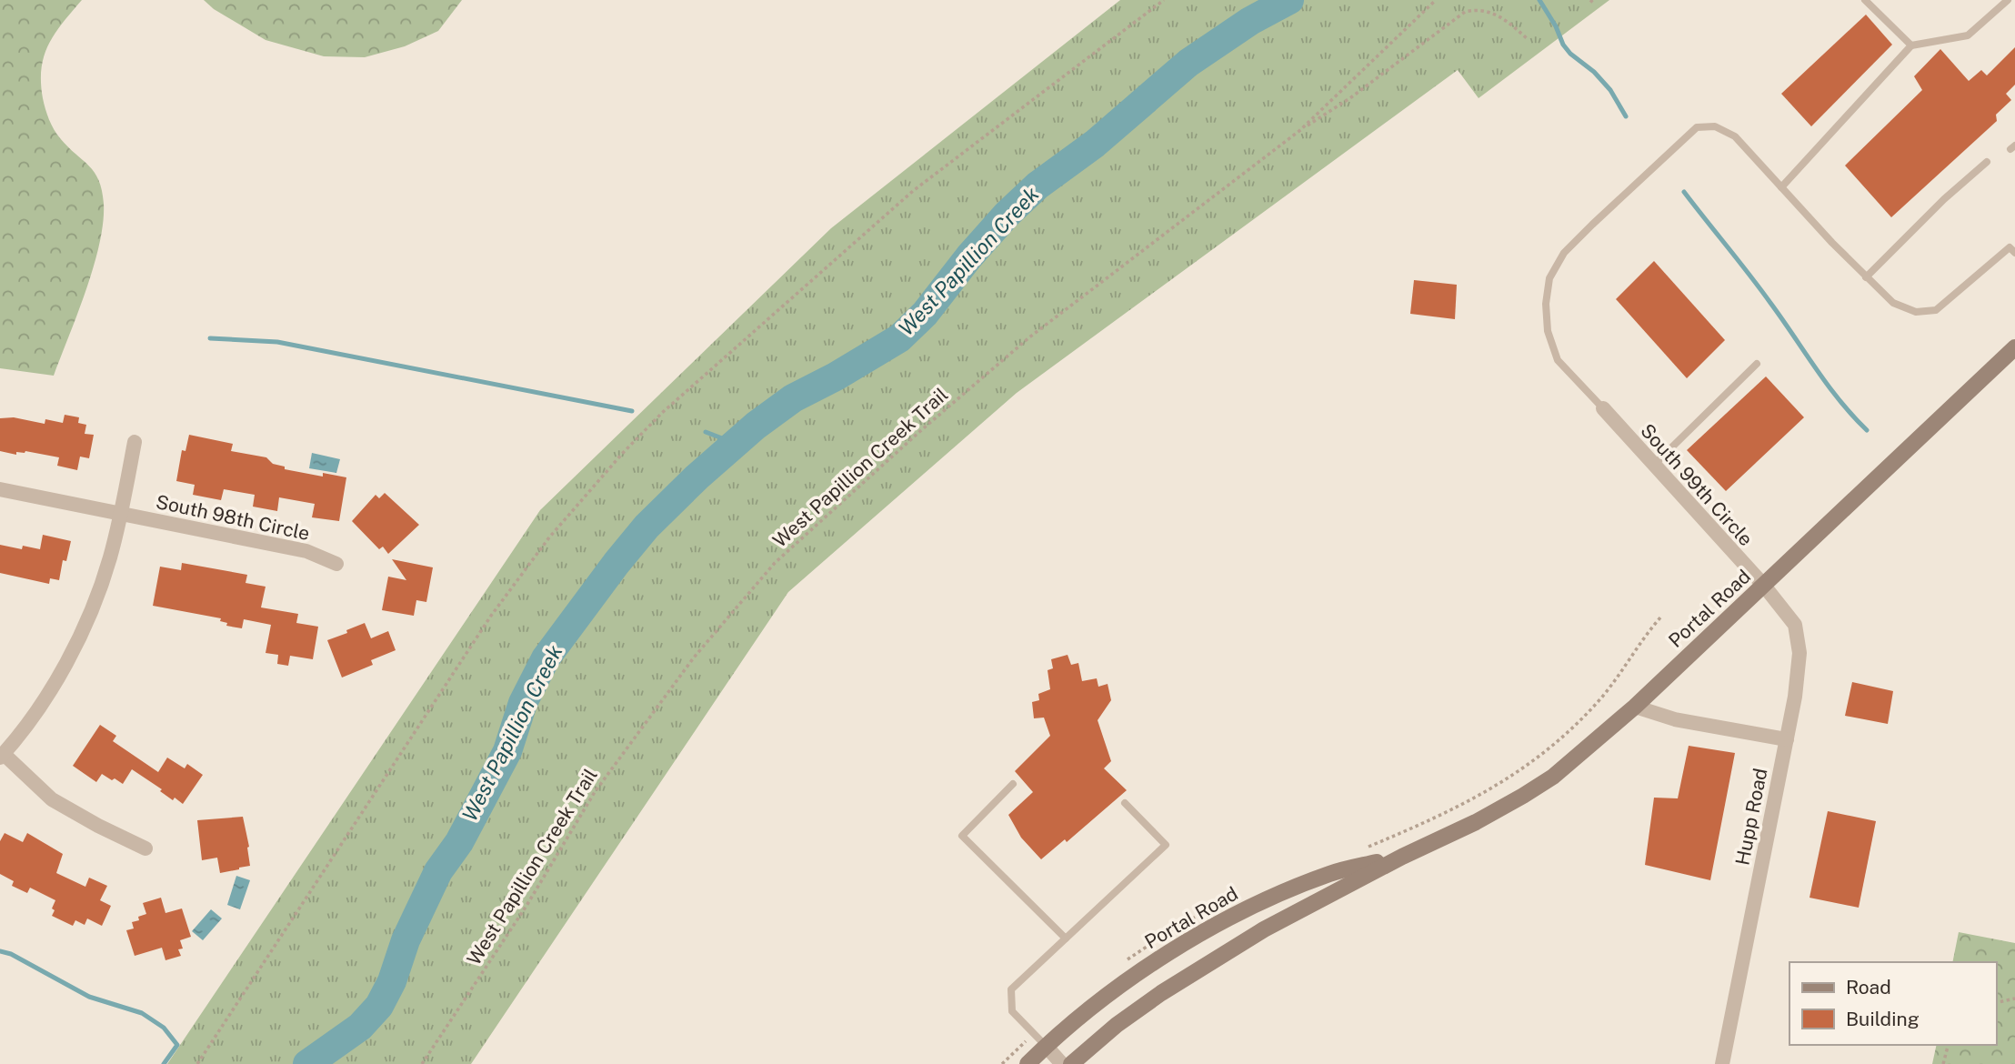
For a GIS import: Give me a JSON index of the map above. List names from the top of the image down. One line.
{"streets":{"main road":["Portal Road"],"street":["South 99th Circle","South 98th Circle","Hupp Road"],"path":["West Papillion Creek Trail"]},"crossings":[["South 99th Circle","Portal Road"],["South 99th Circle","Hupp Road"],["Portal Road","Hupp Road"]],"water":["West Papillion Creek"],"legend":["Road","Building"]}
